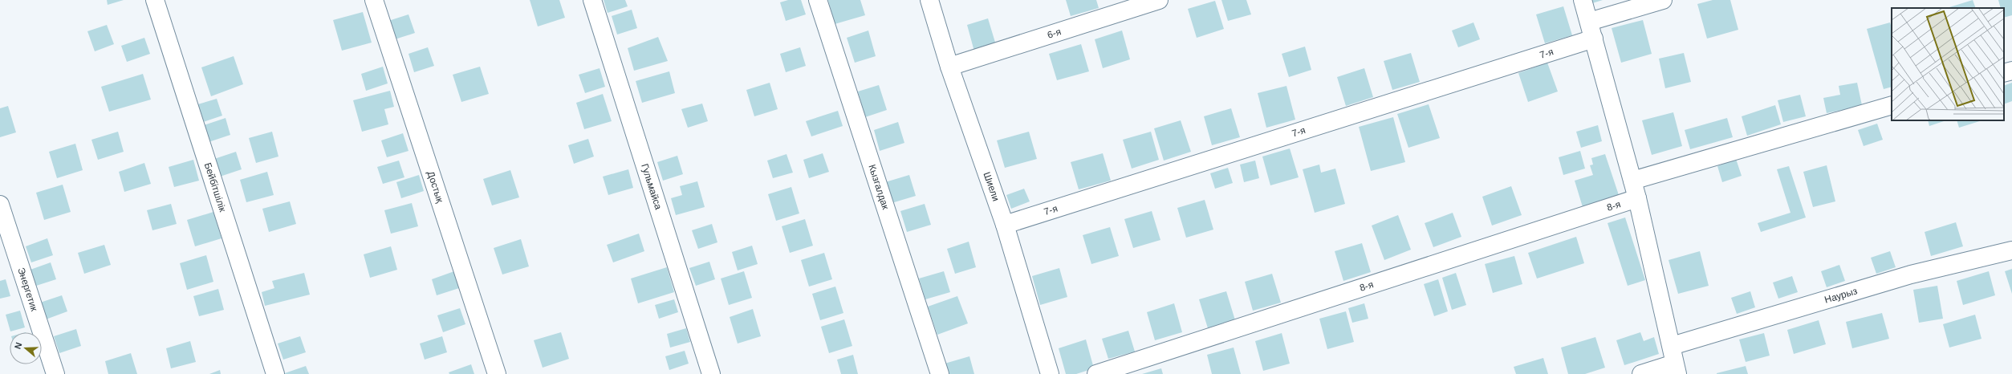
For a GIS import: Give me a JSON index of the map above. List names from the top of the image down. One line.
{"streets":{"street":["6-я","7-я","Шиели","Бейбітшілік","Достық","Гульмайса","Кызгалдак","8-я","Энергетик","Наурыз"]},"crossings":[["6-я","Шиели"],["7-я","Шиели"]],"north":"left"}
